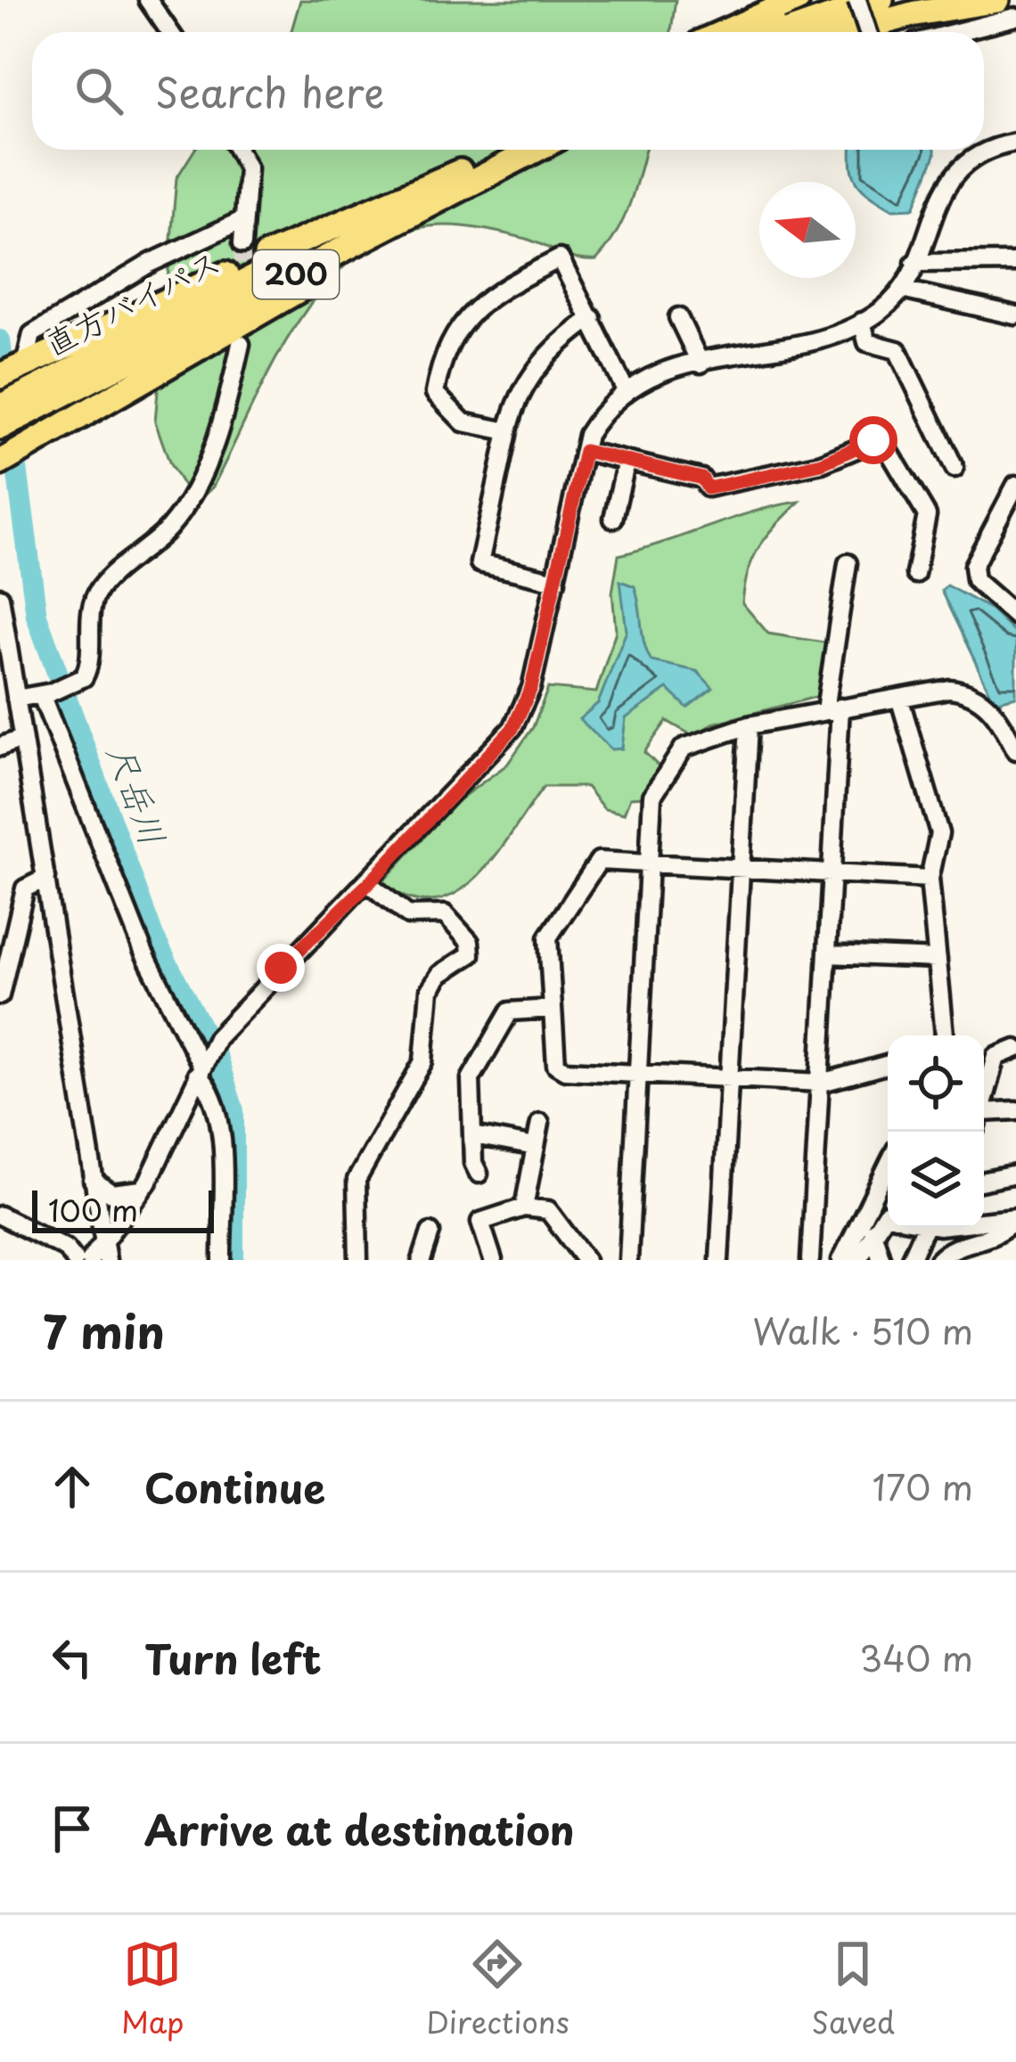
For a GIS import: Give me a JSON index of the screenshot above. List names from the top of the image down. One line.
{"streets":{"highway":["200","直方バイパス"]},"water":["尺岳川"],"scale_bar":"100 m","north":"left","page":{"search":"Search here","scale":"100 m","heading":["7 min","Walk · 510 m"],"list":[["Continue","170 m"],["Turn left","340 m"],"Arrive at destination"],"nav":["Map","Directions","Saved"]}}
